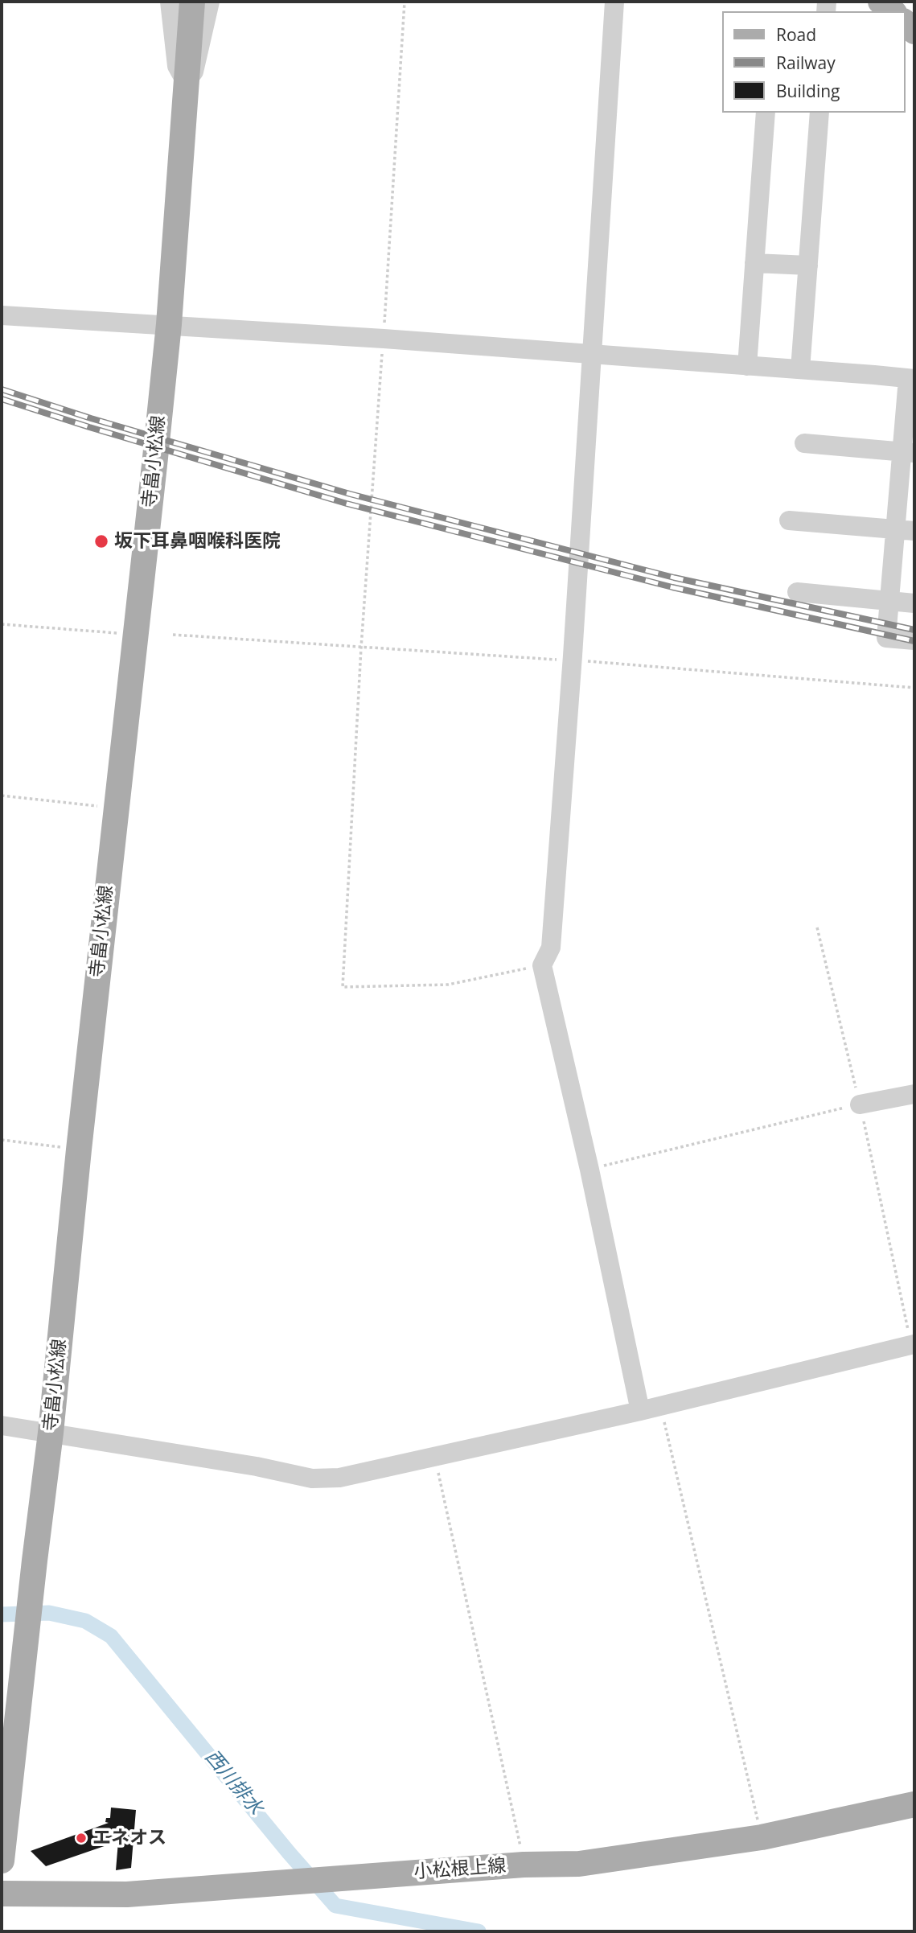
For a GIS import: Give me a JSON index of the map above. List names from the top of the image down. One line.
{"streets":{"main road":["寺畠小松線","小松根上線"]},"water":["西川排水"],"places":["坂下耳鼻咽喉科医院","エネオス"],"legend":["Road","Railway","Building"]}
